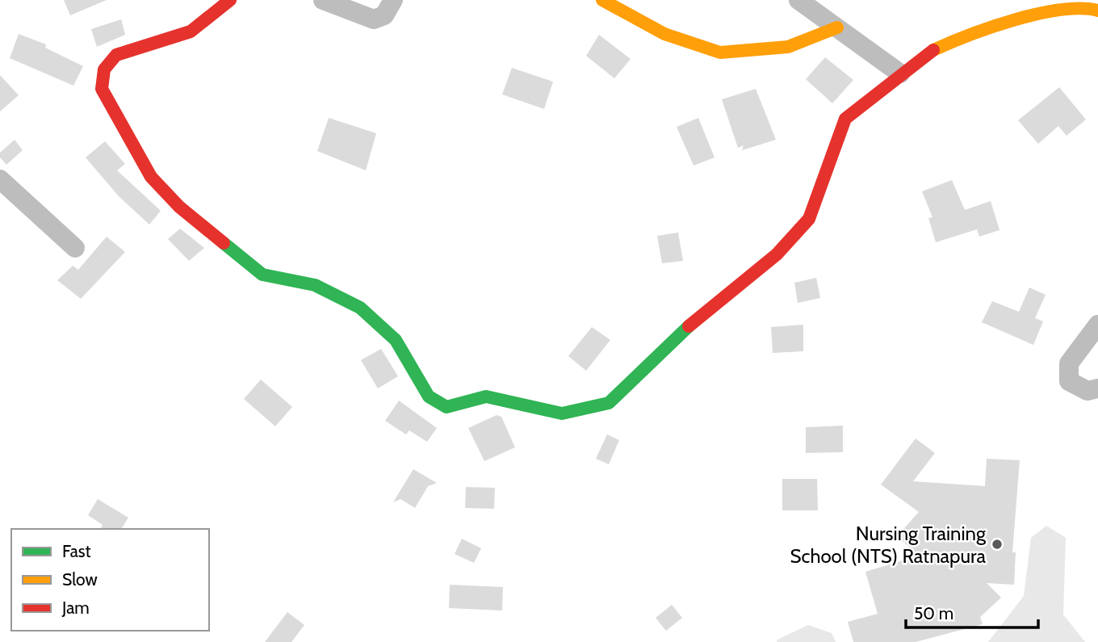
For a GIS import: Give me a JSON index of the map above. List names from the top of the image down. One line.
{"places":["Nursing Training School (NTS) Ratnapura"],"legend":["Fast","Slow","Jam"],"scale_bar":"50 m"}
